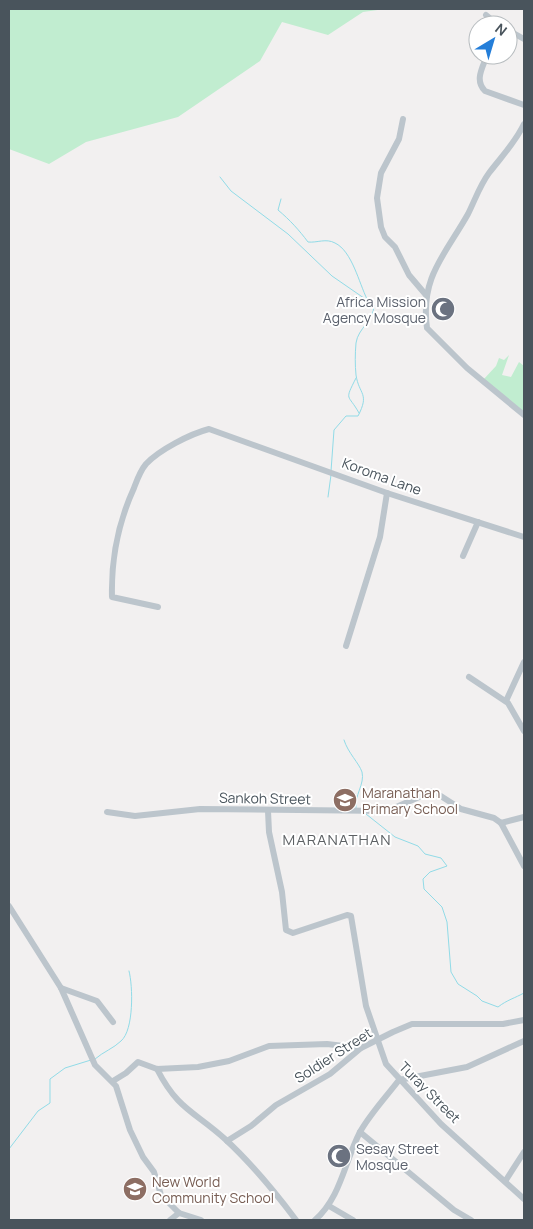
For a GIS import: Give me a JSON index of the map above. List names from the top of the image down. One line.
{"streets":{"street":["Koroma Lane","Sankoh Street","Soldier Street","Turay Street"]},"crossings":[["Sankoh Street","Turay Street"],["Soldier Street","Turay Street"]],"districts":["MARANATHAN"],"places":{"mosque":["Africa Mission Agency Mosque","Sesay Street Mosque"],"school or university":["Maranathan Primary School","New World Community School"]},"north":"top right"}
